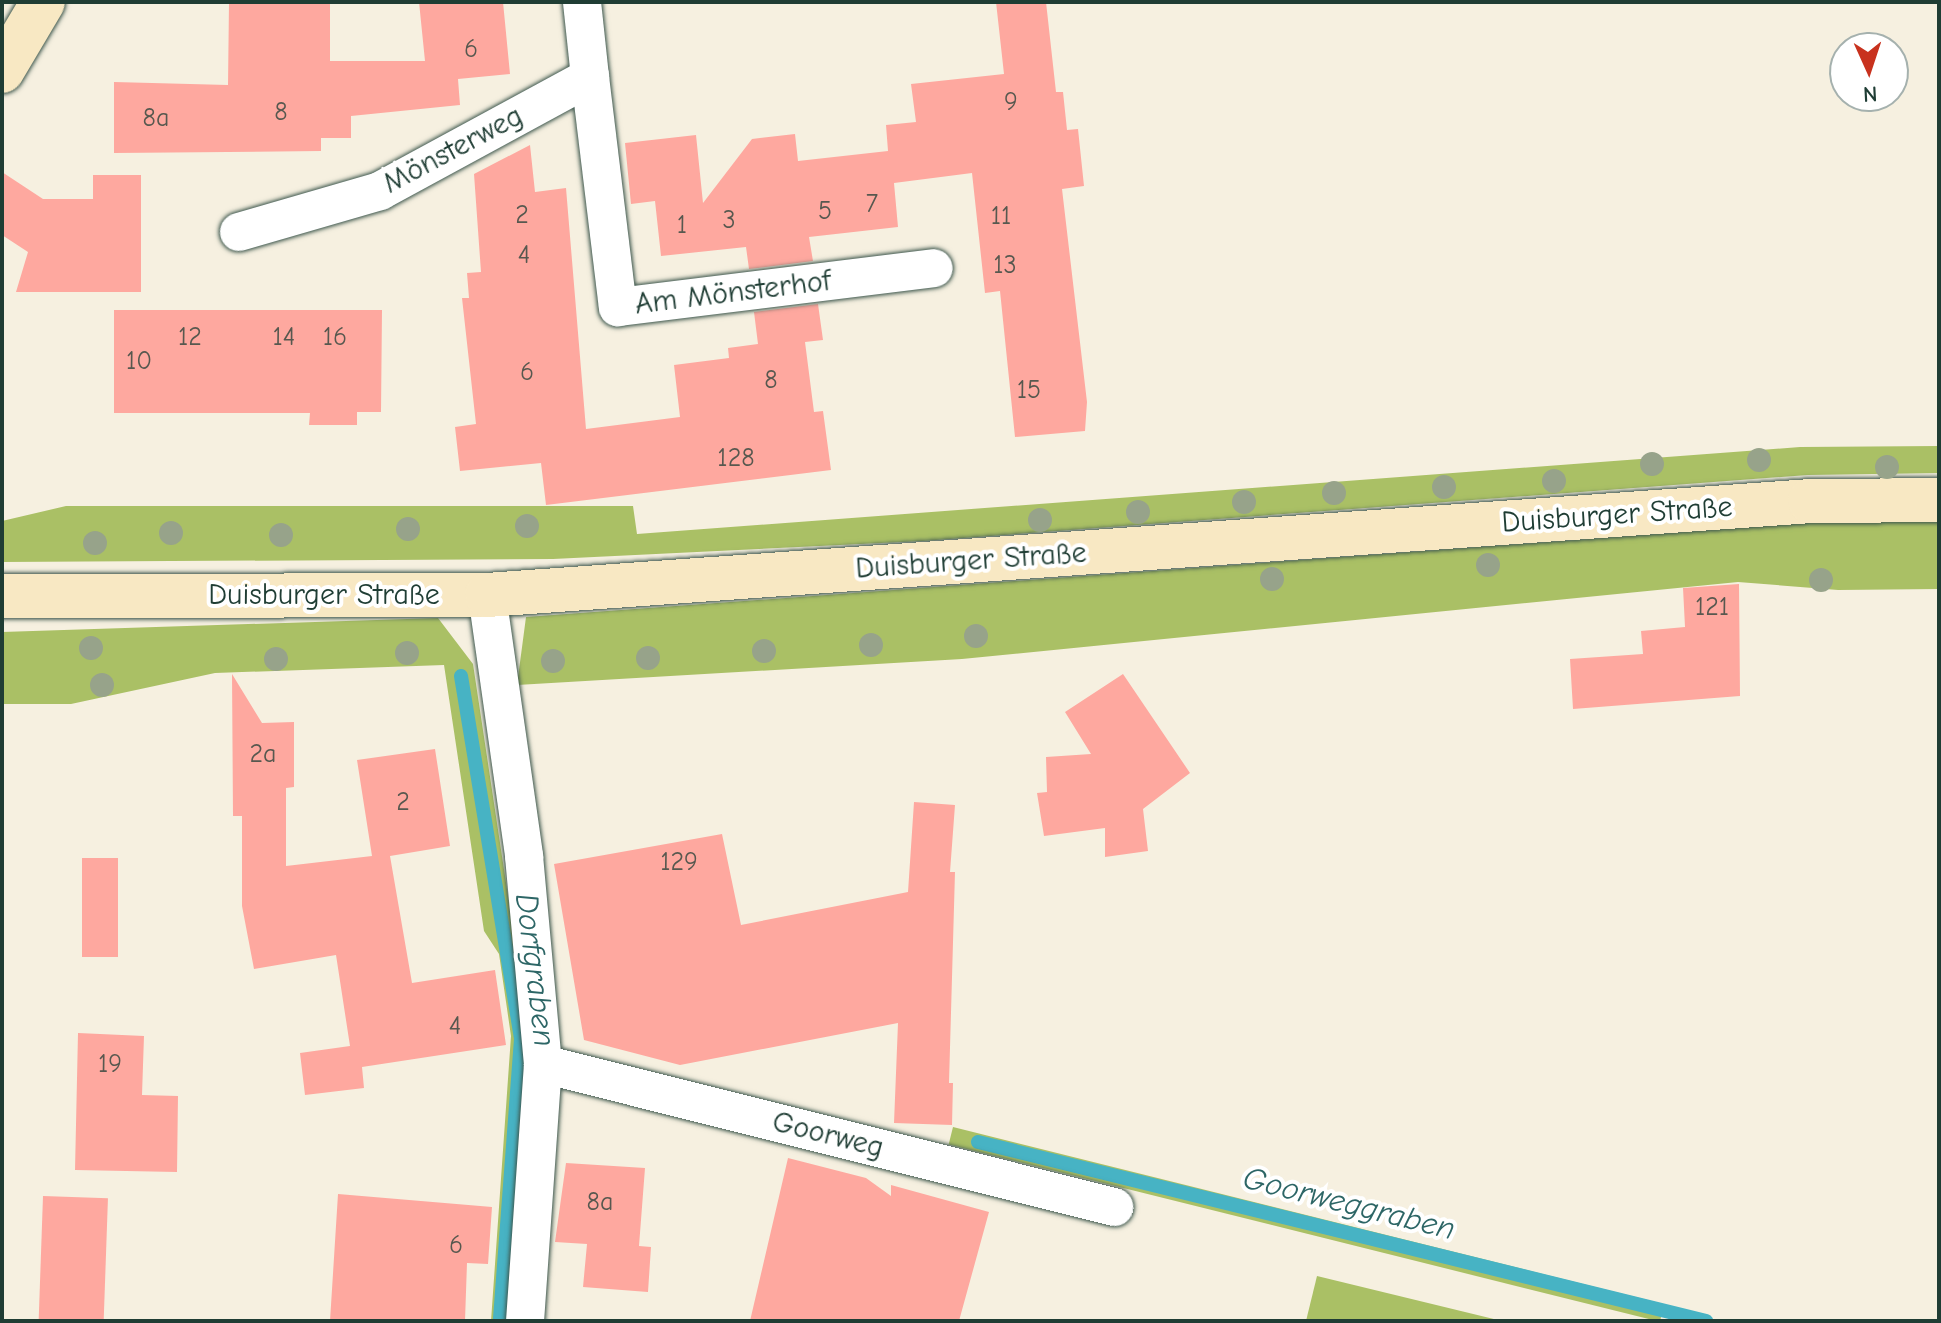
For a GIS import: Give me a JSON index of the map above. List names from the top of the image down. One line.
{"streets":{"main road":["Duisburger Straße"],"street":["Mönsterweg","Am Mönsterhof","Goorweg"]},"crossings":[["Mönsterweg","Am Mönsterhof"]],"water":["Dorfgraben","Goorweggraben"],"house_numbers":["6","9","8","8a","7","5","2","11","3","1","4","13","12","14","16","10","6","8","15","128","121","2a","2","129","4","19","8a","6"],"north":"bottom"}
